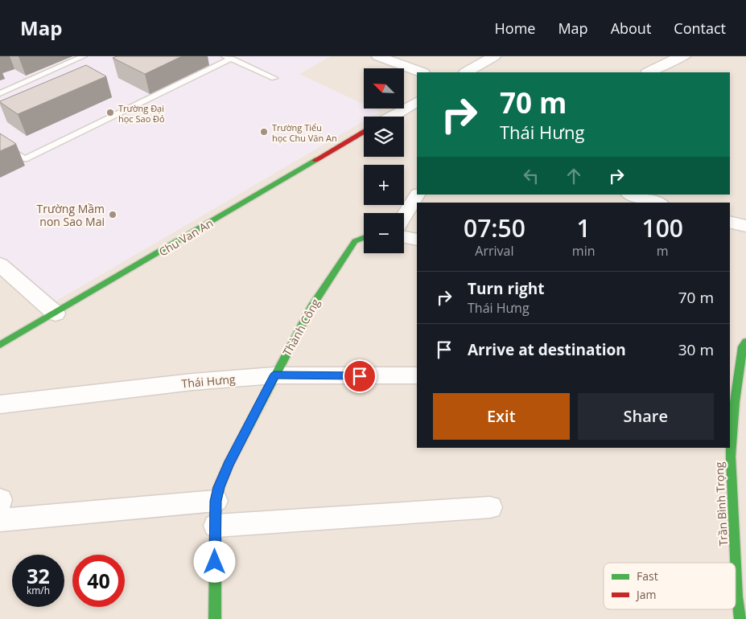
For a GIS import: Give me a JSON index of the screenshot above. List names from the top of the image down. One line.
{"streets":{"street":["Chu Van An","Thành Công","Thái Hưng","Trần Bình Trọng"]},"crossings":[["Thành Công","Thái Hưng"]],"places":["Trường Đại học Sao Đỏ","Trường Tiểu học Chu Văn An","Trường Mầm non Sao Mai"],"legend":["Fast","Jam"],"north":"top left","page":{"header":"Map","nav":["Home","Map","About","Contact"],"map_buttons":["+","−"],"turn":["70 m","Thái Hưng"],"eta":["07:50","Arrival","1","min","100","m"],"list":[{"name":"Turn right","note":"Thái Hưng","value":"70 m"},{"name":"Arrive at destination","value":"30 m"}],"buttons":["Exit","Share"],"speed":"32 km/h","limit":"40"}}
